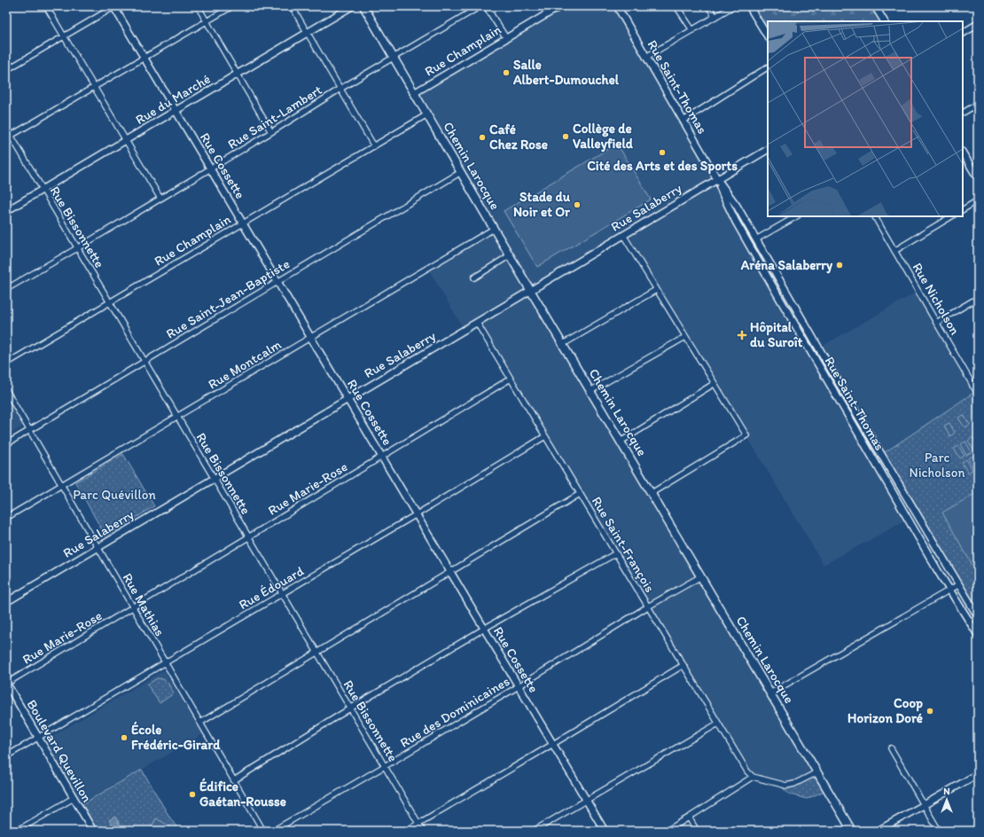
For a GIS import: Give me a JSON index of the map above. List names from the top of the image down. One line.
{"streets":{"main road":["Chemin Larocque"],"street":["Rue Champlain","Rue Saint-Thomas","Rue du Marché","Rue Saint-Lambert","Rue Cossette","Rue Salaberry","Rue Bissonnette","Rue Saint-Jean-Baptiste","Rue Nicholson","Rue Montcalm","Rue Marie-Rose","Rue Saint-François","Rue Édouard","Rue Mathias","Rue des Dominicaines","Boulevard Quevillon"]},"crossings":[["Rue Champlain","Rue Cossette"],["Rue Champlain","Chemin Larocque"],["Rue Champlain","Rue Bissonnette"],["Rue Saint-Thomas","Rue Salaberry"],["Rue du Marché","Rue Cossette"],["Rue du Marché","Rue Bissonnette"],["Rue Saint-Lambert","Rue Cossette"],["Rue Saint-Lambert","Chemin Larocque"],["Rue Saint-Lambert","Rue Bissonnette"],["Rue Cossette","Rue Salaberry"],["Rue Cossette","Rue Saint-Jean-Baptiste"],["Rue Cossette","Rue Montcalm"],["Rue Cossette","Rue Marie-Rose"],["Rue Cossette","Rue Édouard"],["Rue Cossette","Rue des Dominicaines"],["Chemin Larocque","Rue Salaberry"],["Chemin Larocque","Rue Saint-Jean-Baptiste"],["Chemin Larocque","Rue Montcalm"],["Chemin Larocque","Rue des Dominicaines"],["Rue Salaberry","Rue Bissonnette"],["Rue Salaberry","Rue Saint-François"],["Rue Salaberry","Rue Mathias"],["Rue Bissonnette","Rue Saint-Jean-Baptiste"],["Rue Bissonnette","Rue Montcalm"],["Rue Bissonnette","Rue Marie-Rose"],["Rue Bissonnette","Rue Édouard"],["Rue Bissonnette","Rue des Dominicaines"],["Rue Saint-Jean-Baptiste","Rue Mathias"],["Rue Montcalm","Rue Mathias"],["Rue Marie-Rose","Rue Saint-François"],["Rue Marie-Rose","Rue Mathias"],["Rue Marie-Rose","Boulevard Quevillon"],["Rue Saint-François","Rue Édouard"],["Rue Saint-François","Rue des Dominicaines"],["Rue Édouard","Rue Mathias"],["Rue Édouard","Boulevard Quevillon"]],"parks":["Parc Nicholson","Parc Quévillon"],"places":{"other":["Salle Albert-Dumouchel","Collège de Valleyfield","Café Chez Rose","Cité des Arts et des Sports","Stade du Noir et Or","Aréna Salaberry","Coop Horizon Doré","École Frédéric-Girard","Édifice Gaétan-Rousse"],"health":["Hôpital du Suroît"]},"north":"top"}
